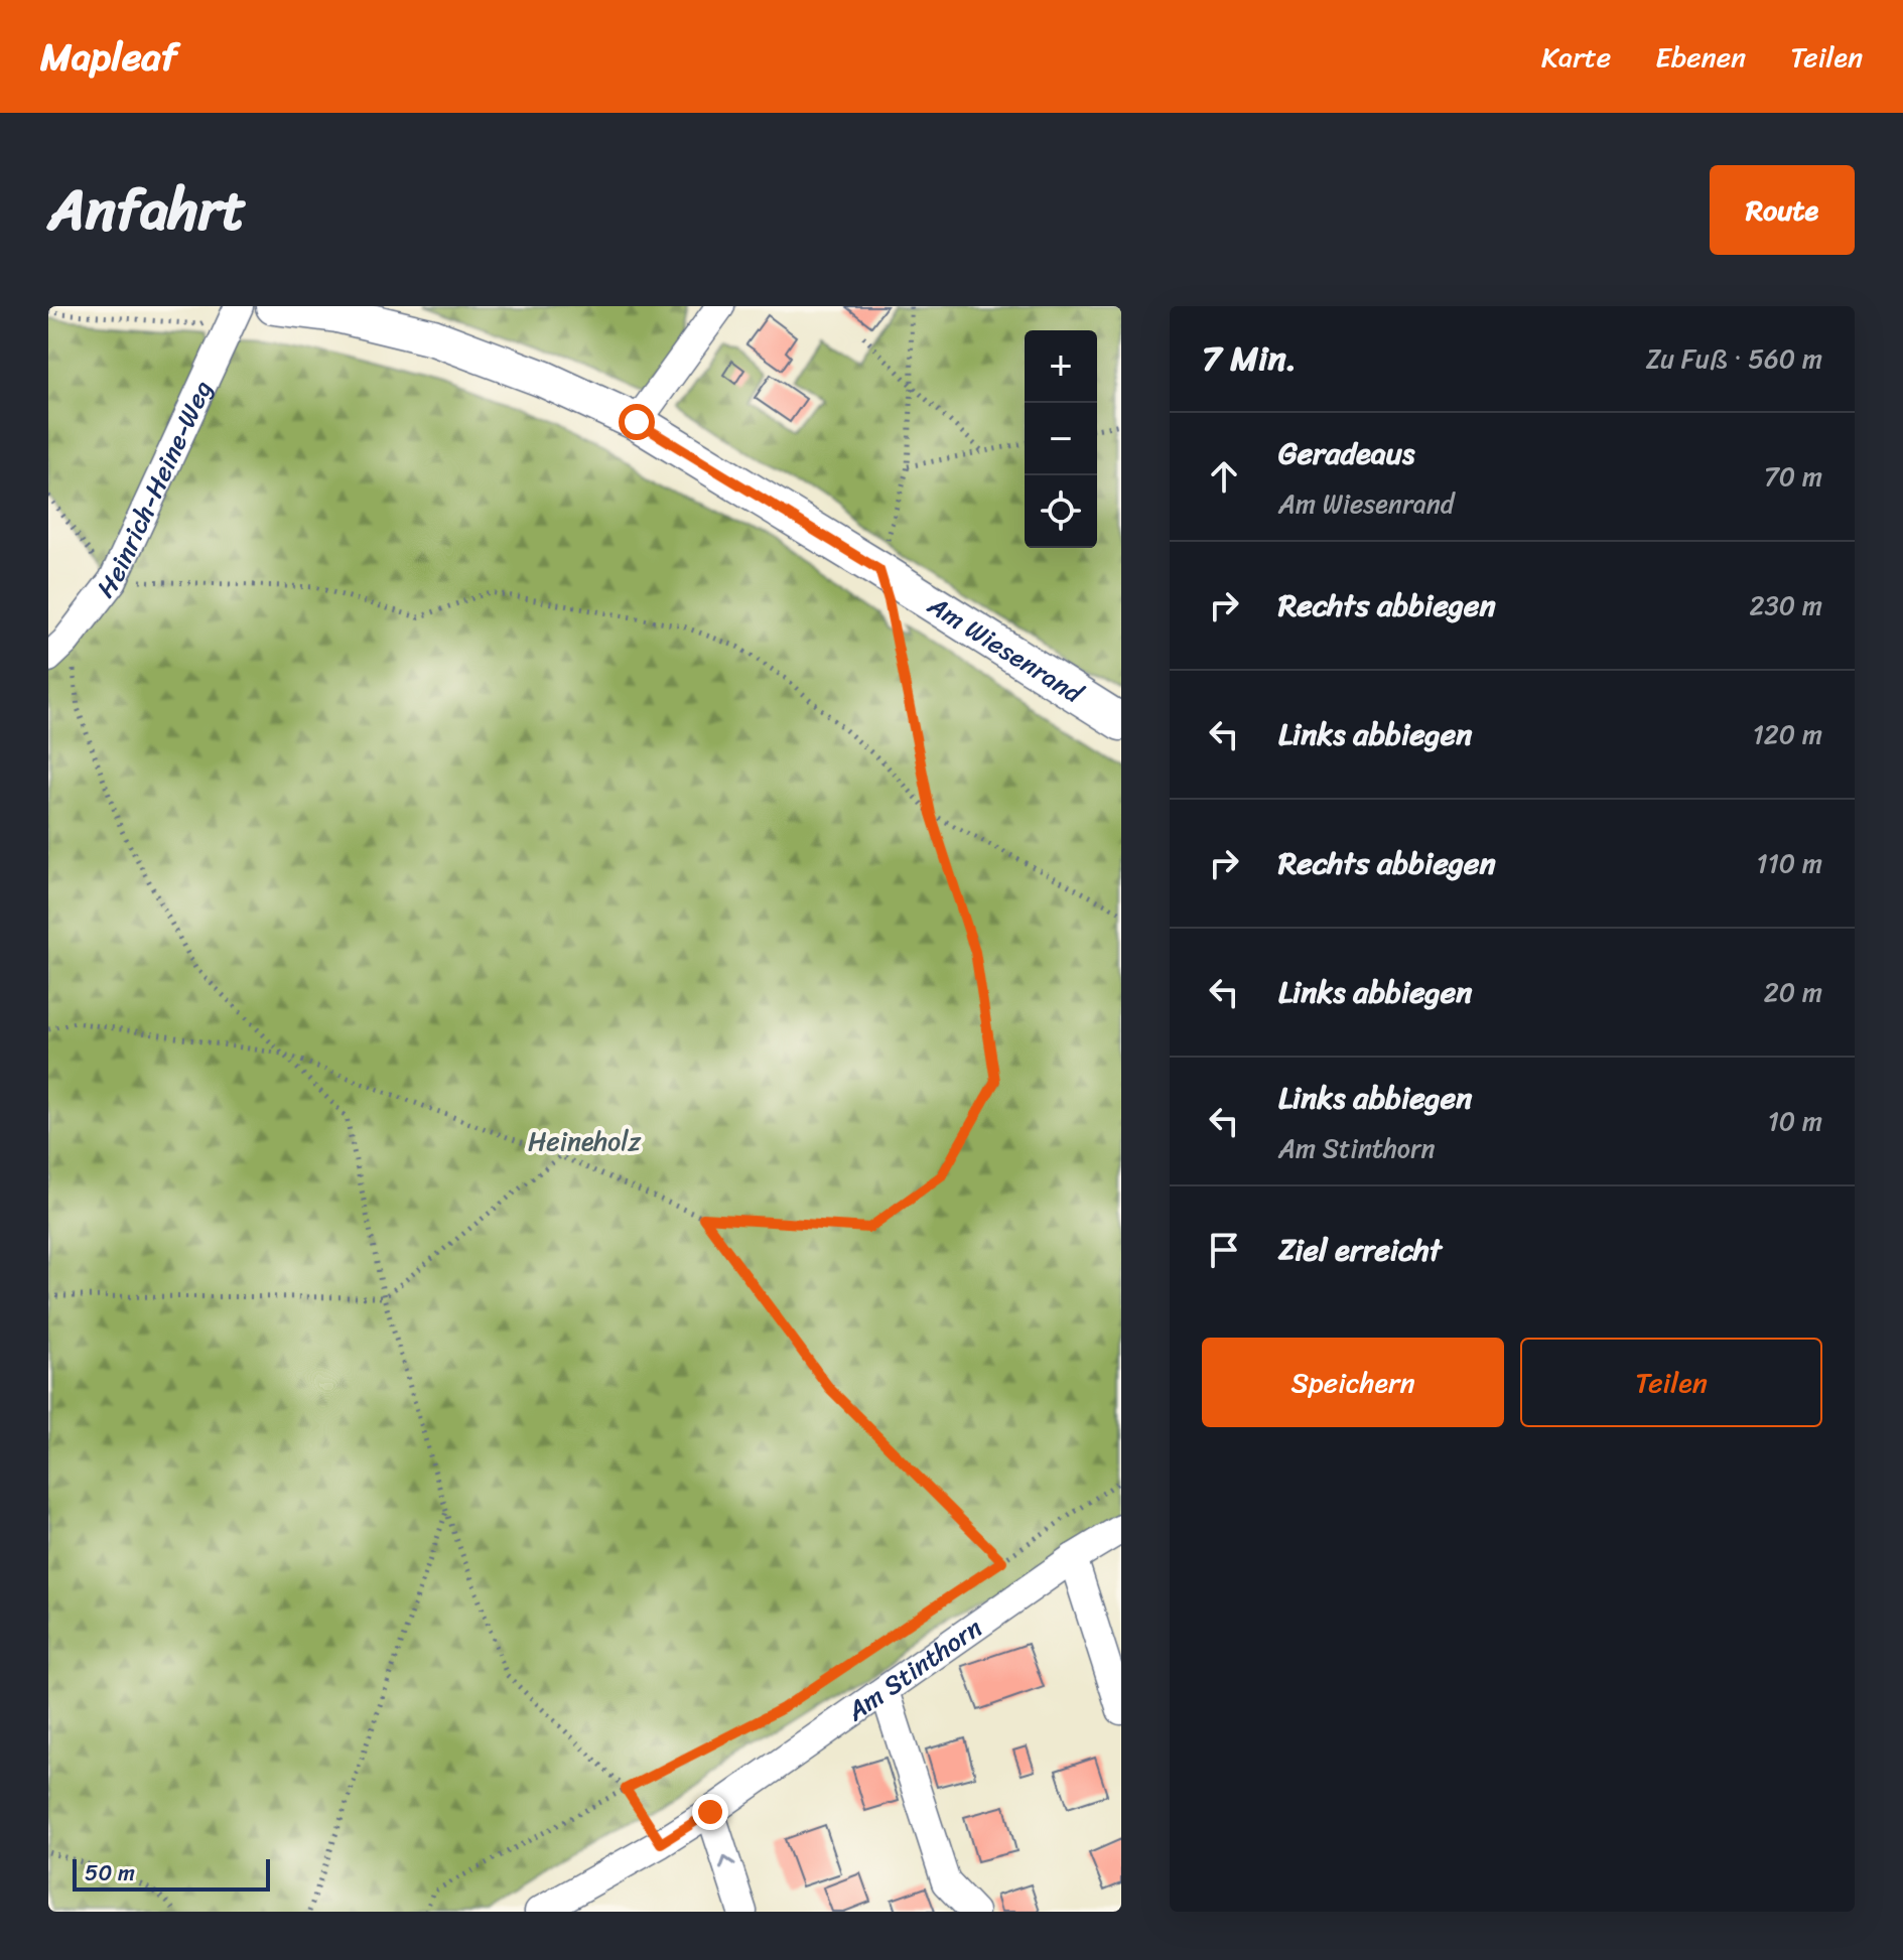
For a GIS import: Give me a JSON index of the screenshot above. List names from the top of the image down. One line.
{"streets":{"main road":["Am Wiesenrand"],"street":["Heinrich-Heine-Weg","Am Stinthorn"]},"parks":["Heineholz"],"scale_bar":"50 m","page":{"header":"Mapleaf","nav":["Karte","Ebenen","Teilen"],"title":"Anfahrt","buttons":["Route",["Speichern","Teilen"]],"heading":["7 Min.","Zu Fuß · 560 m"],"map_buttons":["+","−"],"list":[["Geradeaus","Am Wiesenrand","70 m"],["Rechts abbiegen","230 m"],["Links abbiegen","120 m"],["Rechts abbiegen","110 m"],["Links abbiegen","20 m"],["Links abbiegen","Am Stinthorn","10 m"],"Ziel erreicht"],"scale":"50 m"}}
